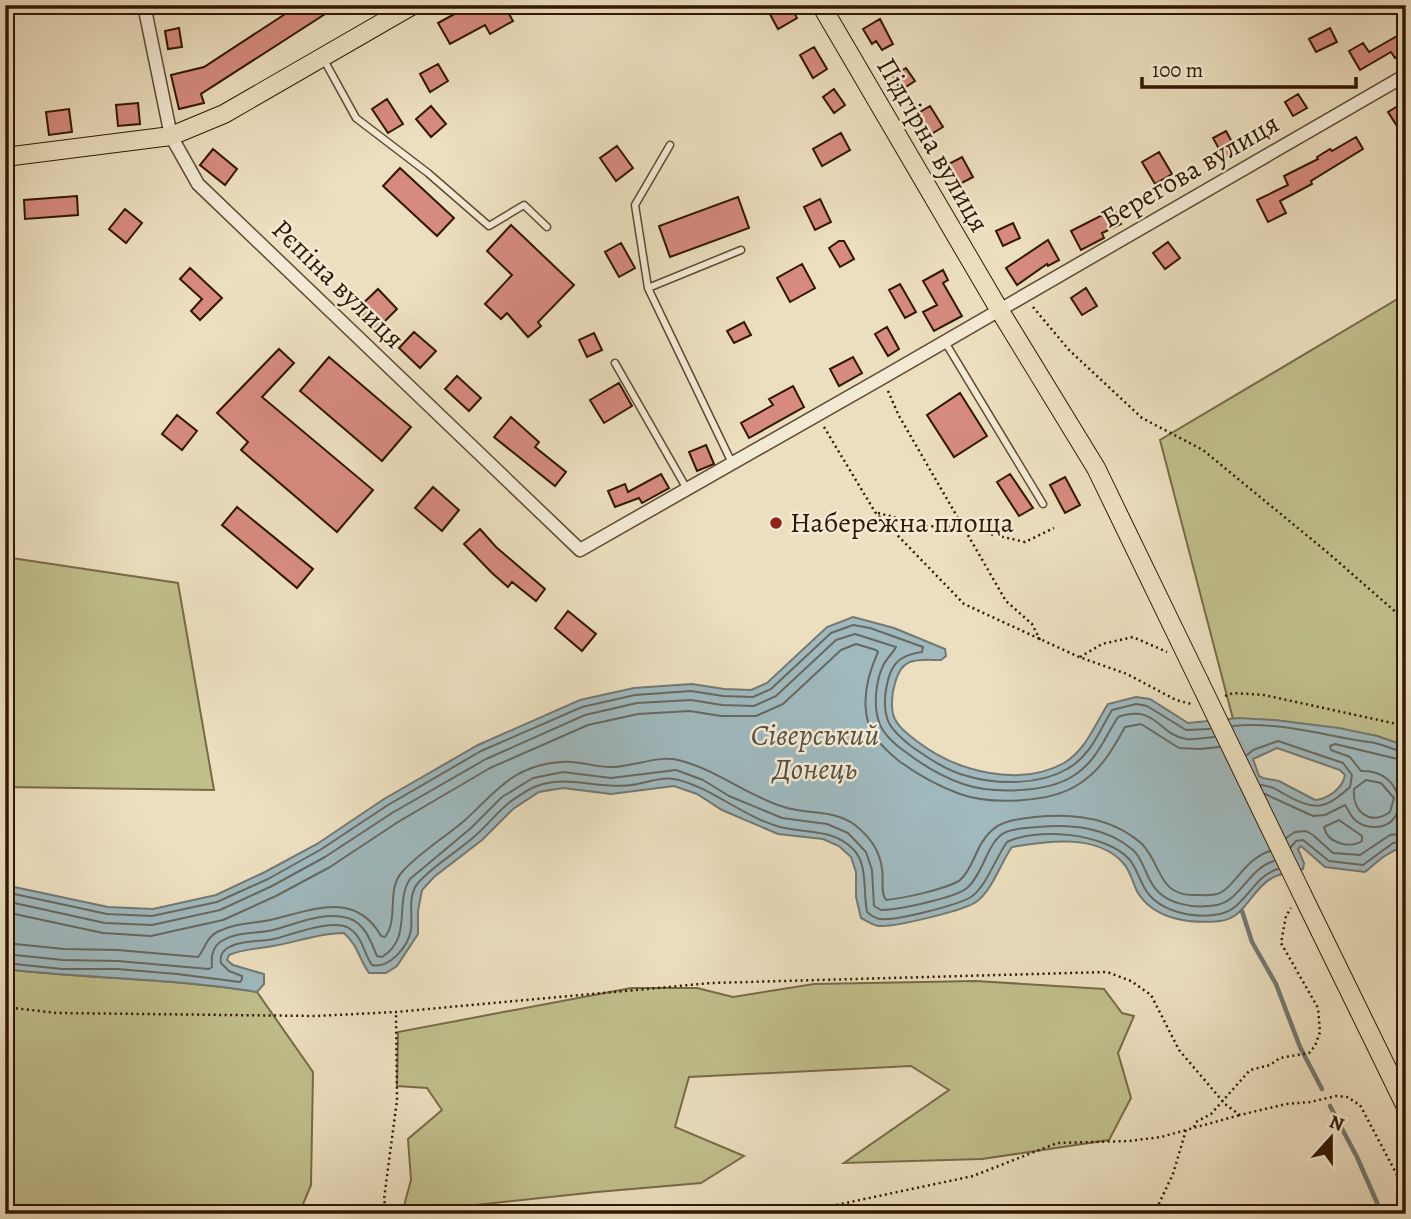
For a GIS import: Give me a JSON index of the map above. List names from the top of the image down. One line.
{"streets":{"main road":["Підгірна вулиця"],"street":["Берегова вулиця","Рєпіна вулиця"]},"crossings":[["Підгірна вулиця","Берегова вулиця"]],"water":["Сіверський Донець"],"places":["Набережна площа"],"scale_bar":"100 m","north":"top"}
